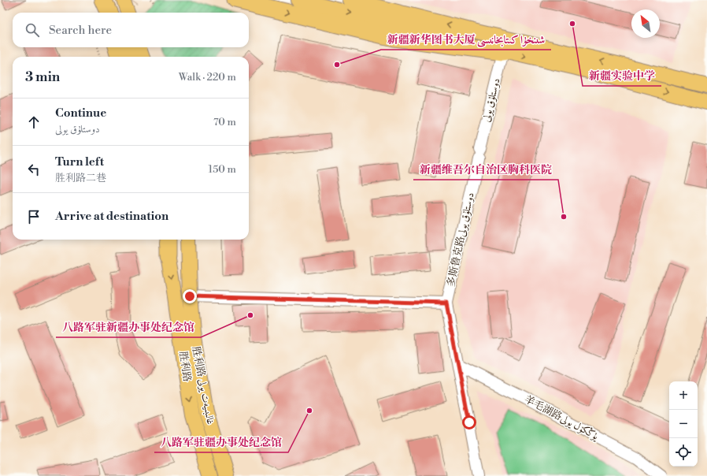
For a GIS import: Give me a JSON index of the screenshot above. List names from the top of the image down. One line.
{"streets":{"main road":["胜利路","胜利路 غالىبىيەت يولى"],"street":["دوستلۇق يولى","多斯鲁克路دوستلۇق يولى","羊毛湖路يۇڭكۆل يولى"]},"crossings":[["دوستلۇق يولى","多斯鲁克路دوستلۇق يولى"]],"one_way":["胜利路"],"places":["新疆实验中学","新疆新华图书大厦 شىنخۇا كىتابخانىسى","新疆维吾尔自治区胸科医院","八路军驻新疆办事处纪念馆","八路军驻疆办事处纪念馆"],"north":"top left","page":{"search":"Search here","heading":["3 min","Walk · 220 m"],"list":[["Continue","دوستلۇق يولى","70 m"],["Turn left","胜利路二巷","150 m"],"Arrive at destination"],"map_buttons":["+","−"]}}
